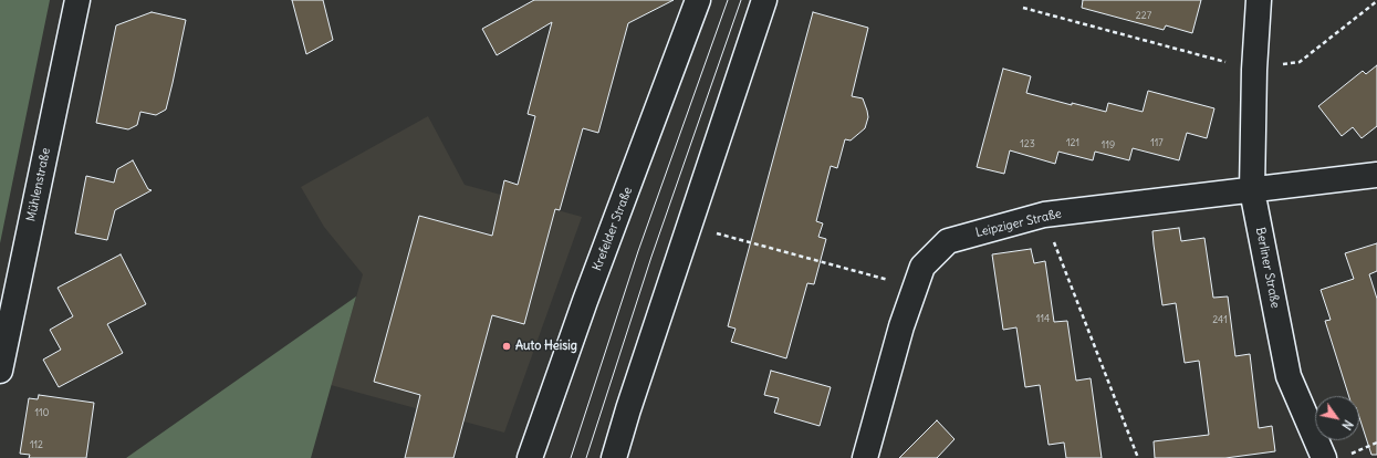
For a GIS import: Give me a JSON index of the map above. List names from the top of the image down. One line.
{"streets":{"street":["Mühlenstraße","Leipziger Straße","Krefelder Straße","Berliner Straße"]},"crossings":[["Leipziger Straße","Berliner Straße"]],"places":["Auto Heisig"],"house_numbers":["227","121","117","123","119","114","241","110","112"],"north":"bottom right"}
